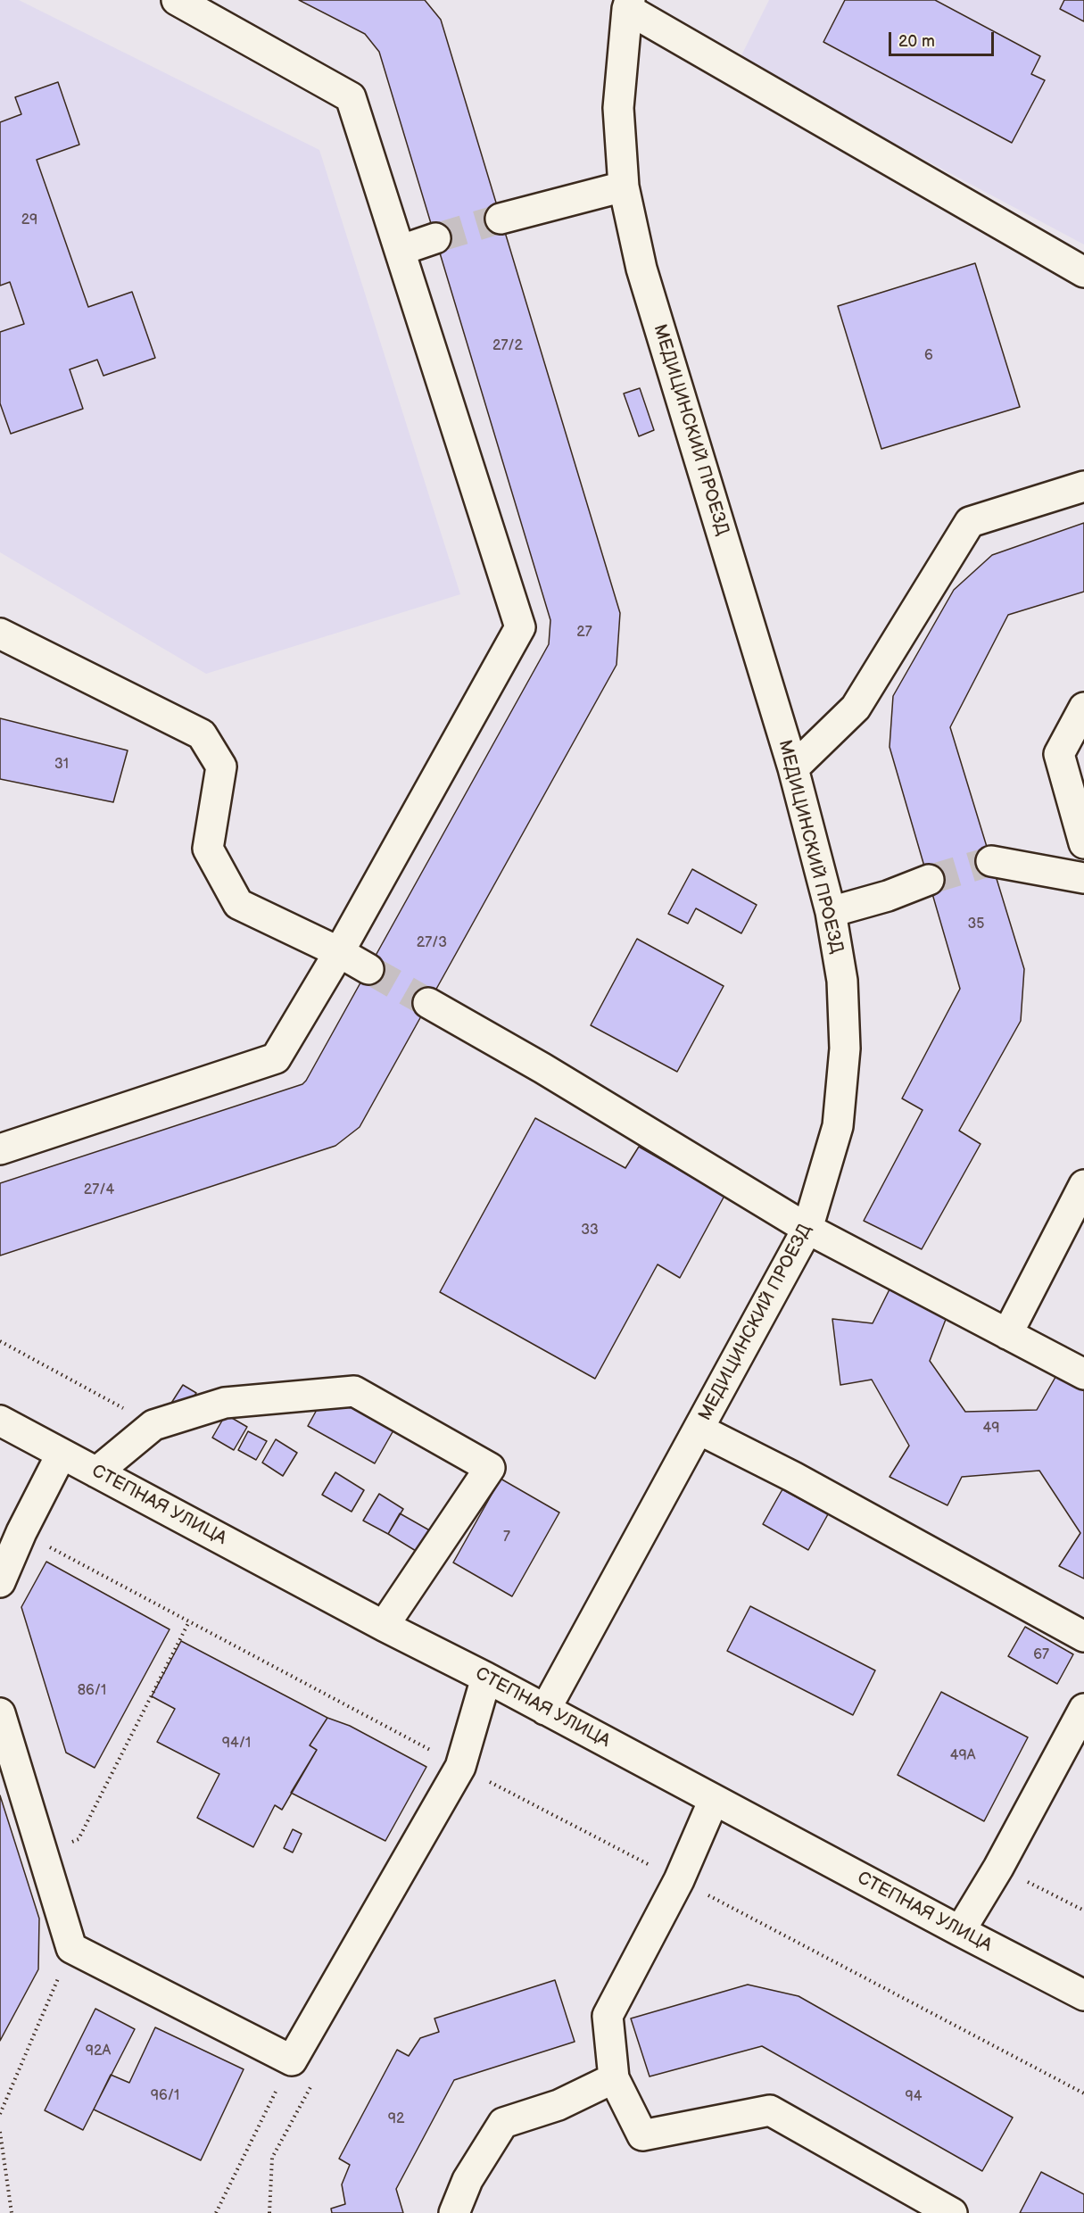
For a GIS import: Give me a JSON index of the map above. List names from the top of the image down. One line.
{"streets":{"street":["МЕДИЦИНСКИЙ ПРОЕЗД","СТЕПНАЯ УЛИЦА"]},"crossings":[["МЕДИЦИНСКИЙ ПРОЕЗД","СТЕПНАЯ УЛИЦА"]],"house_numbers":["29","27/2","6","27","31","35","27/3","27/4","33","49","7","67","86/1","94/1","49А","92А","96/1","94","92"],"scale_bar":"20 m"}
